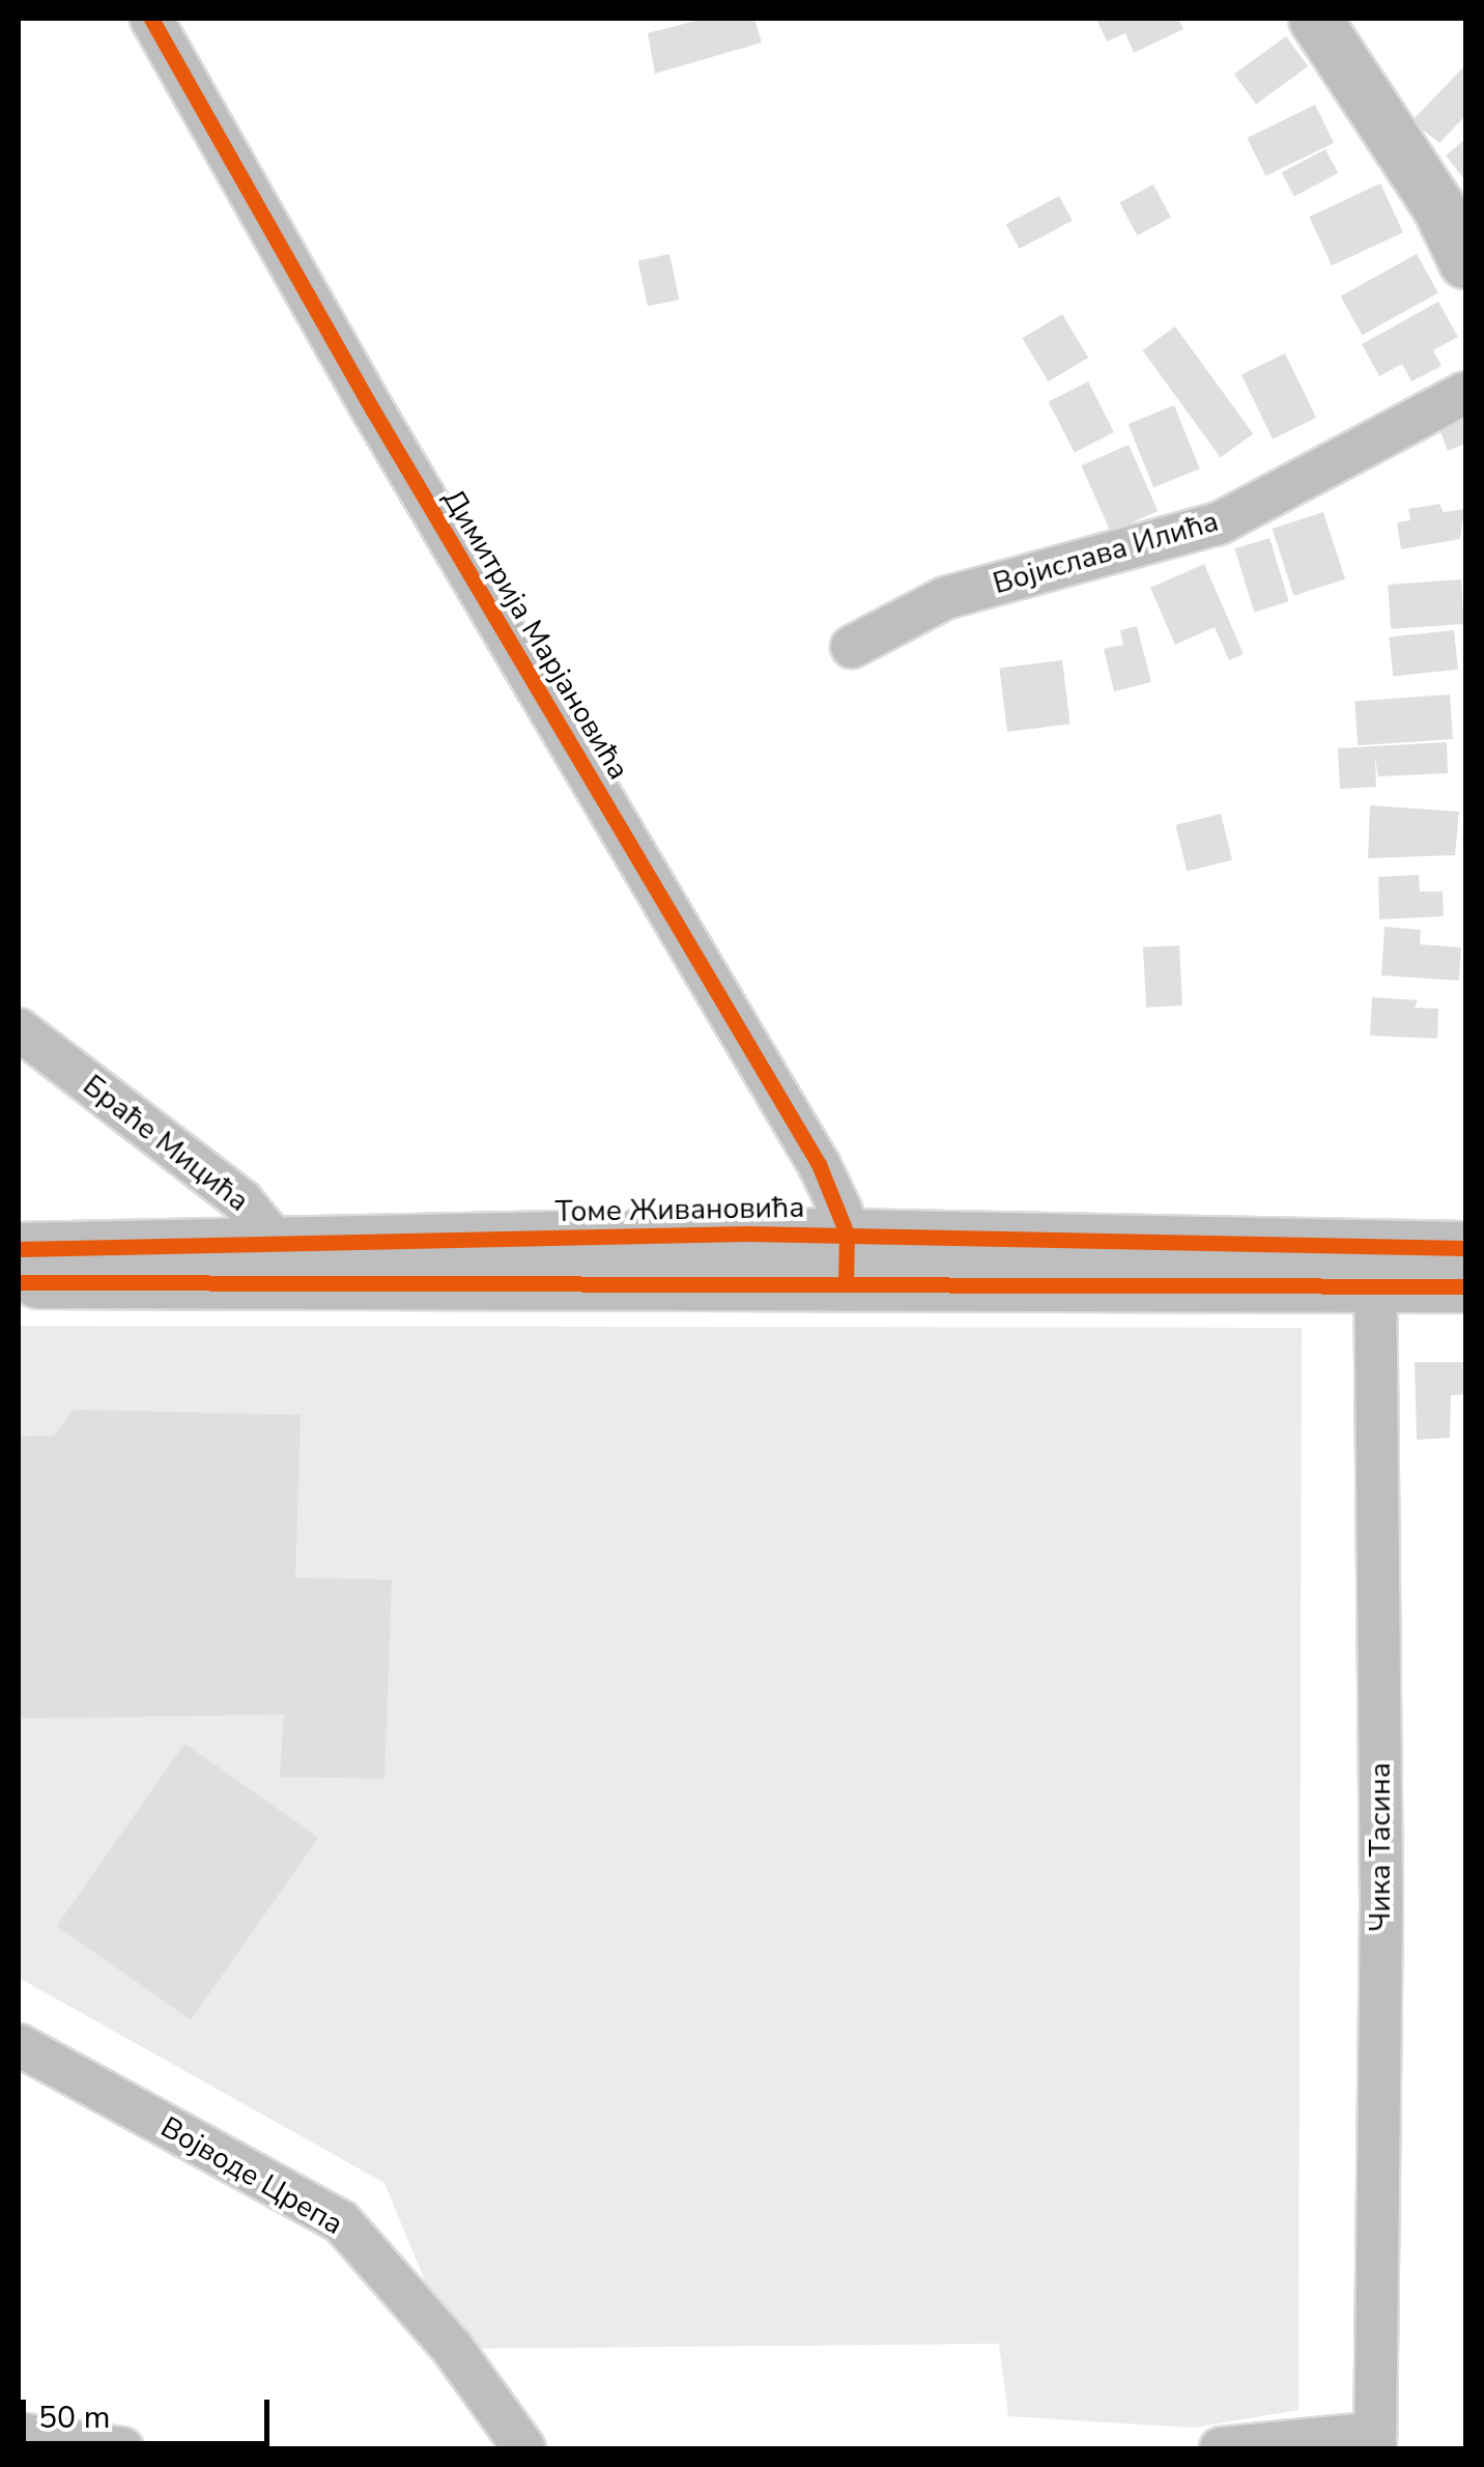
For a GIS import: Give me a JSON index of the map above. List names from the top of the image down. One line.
{"streets":{"main road":["Томе Живановића"],"street":["Војислава Илића","Димитрија Марјановића","Браће Мицића","Чика Тасина","Војводе Црепа"]},"crossings":[["Димитрија Марјановића","Томе Живановића"],["Браће Мицића","Томе Живановића"],["Томе Живановића","Чика Тасина"]],"scale_bar":"50 m"}
